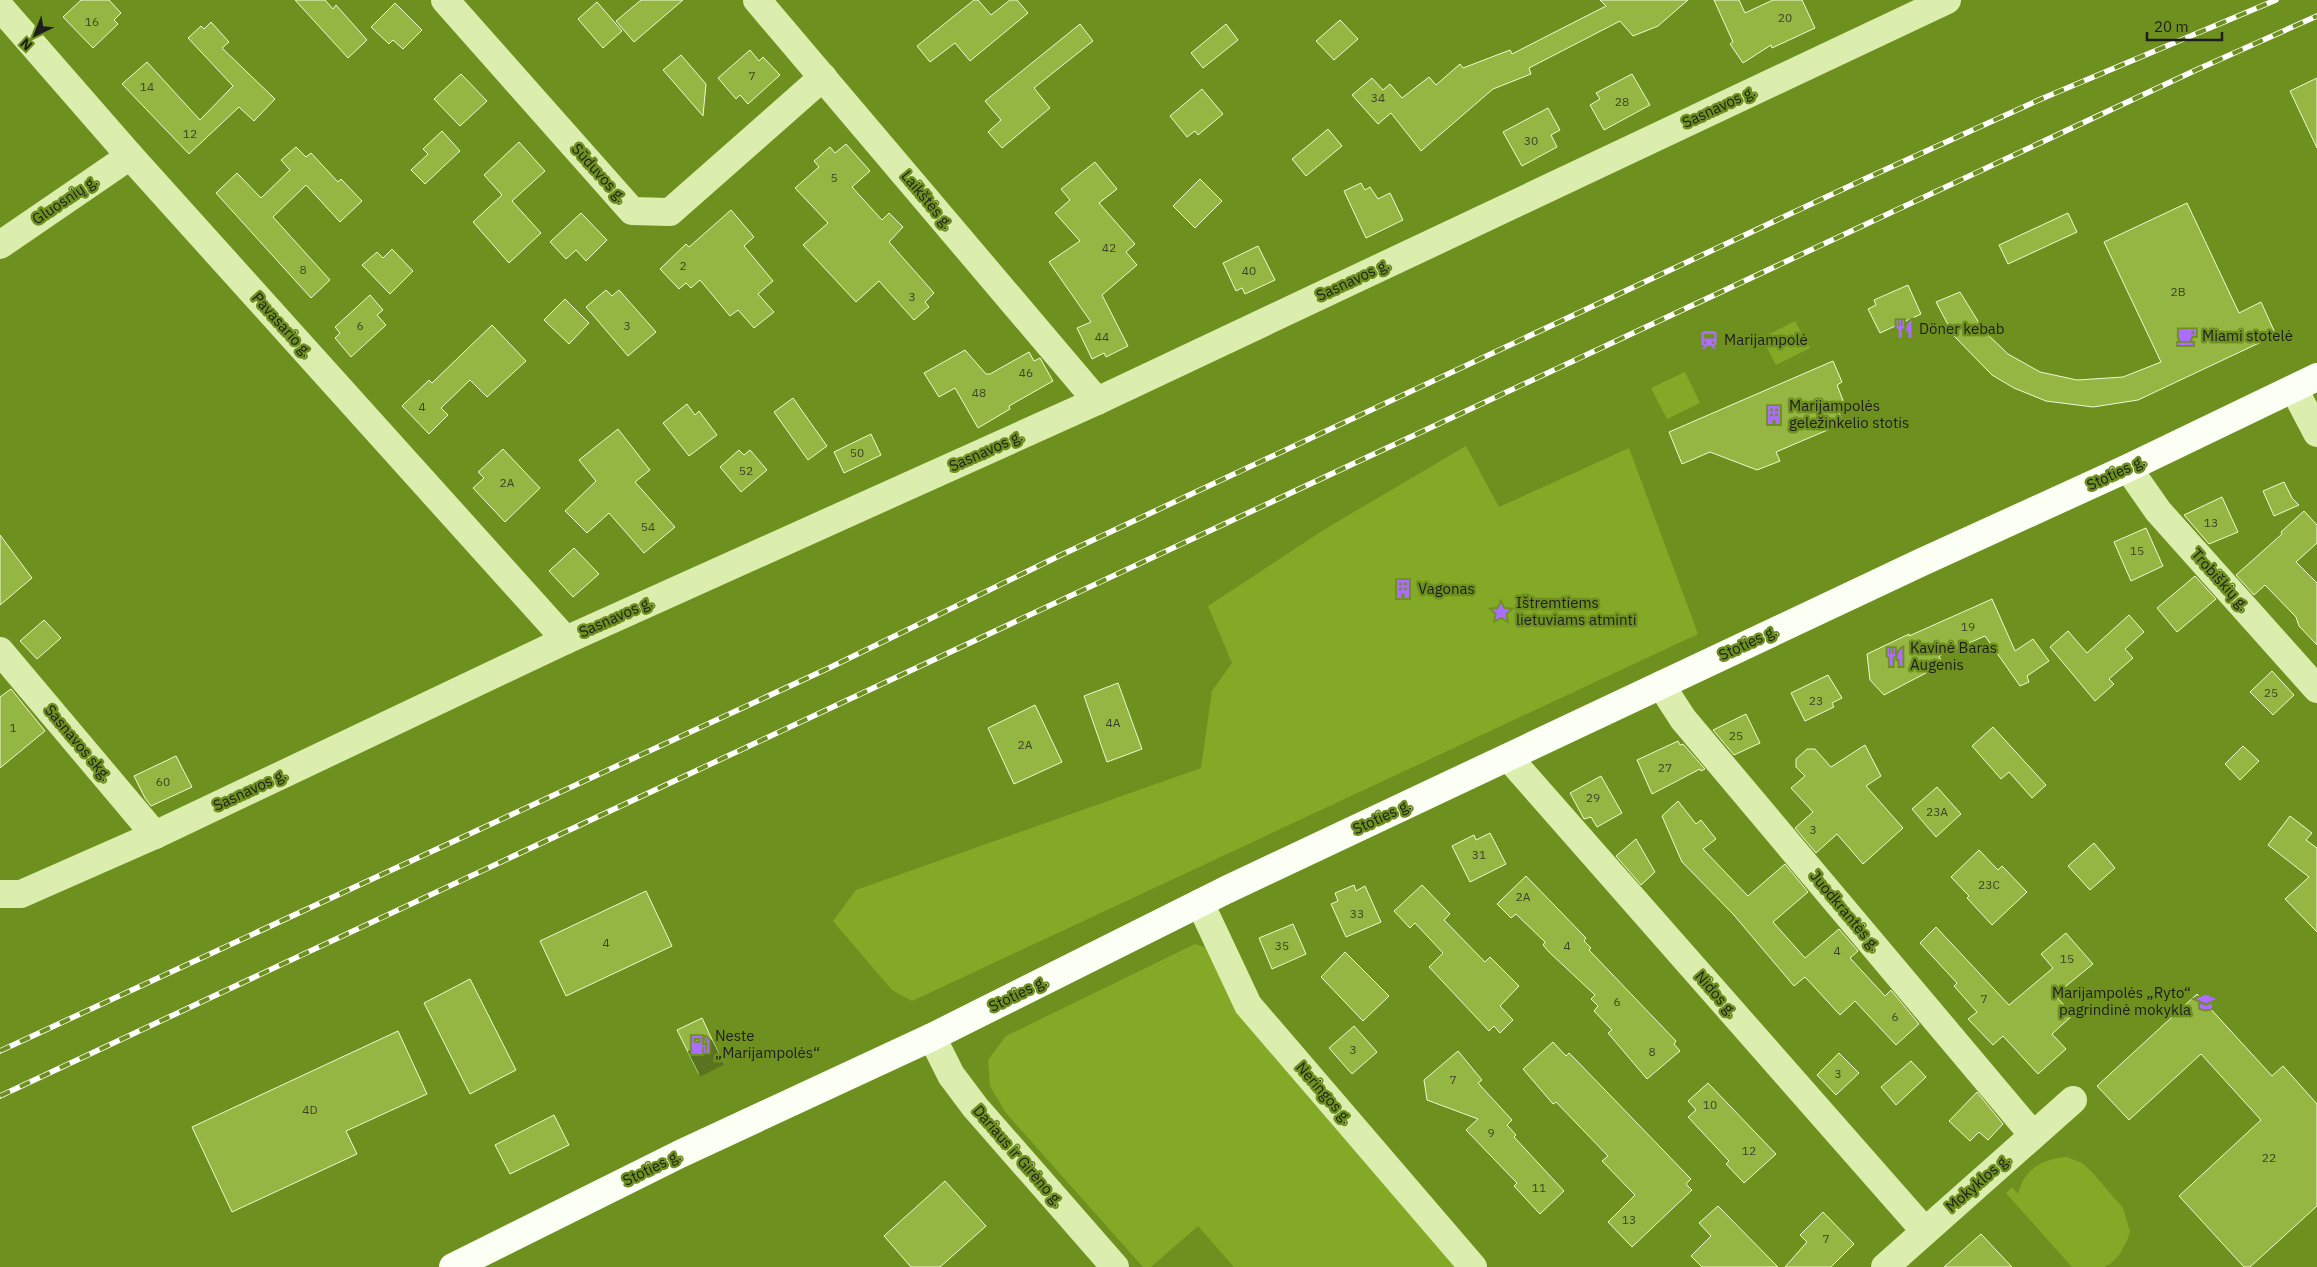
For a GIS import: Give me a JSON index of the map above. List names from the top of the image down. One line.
{"streets":{"main road":["Stoties g."],"street":["Sasnavos g.","Sūduvos g.","Gluosnių g.","Laikštės g.","Pavasario g.","Trobiškių g.","Sasnavos skg.","Juodkrantės g.","Nidos g.","Neringos g.","Dariaus ir Girėno g.","Mokyklos g."]},"crossings":[["Sasnavos g.","Laikštės g."],["Sasnavos g.","Pavasario g."],["Sasnavos g.","Sasnavos skg."],["Sūduvos g.","Laikštės g."],["Gluosnių g.","Pavasario g."],["Stoties g.","Trobiškių g."],["Stoties g.","Juodkrantės g."],["Stoties g.","Nidos g."],["Stoties g.","Neringos g."],["Stoties g.","Dariaus ir Girėno g."],["Juodkrantės g.","Mokyklos g."],["Nidos g.","Mokyklos g."]],"places":{"restaurant":["Döner kebab","Kavinė Baras Augenis"],"cafe":["Miami stotelė"],"station":["Marijampolė"],"building":["Marijampolės geležinkelio stotis","Vagonas"],"place":["Ištremtiems lietuviams atminti"],"school or university":["Marijampolės „Ryto“ pagrindinė mokykla"],"fuel station":["Neste „Marijampolės“"]},"house_numbers":["20","16","7","14","34","28","12","30","5","42","2","8","40","2B","3","6","3","44","46","48","4","50","52","2A","13","54","15","19","25","23","4A","1","25","2A","27","60","29","23A","3","31","23C","2A","33","4","35","4","4","15","7","6","6","3","8","3","7","10","4D","9","12","22","11","13","7"],"scale_bar":"20 m","north":"bottom left"}
